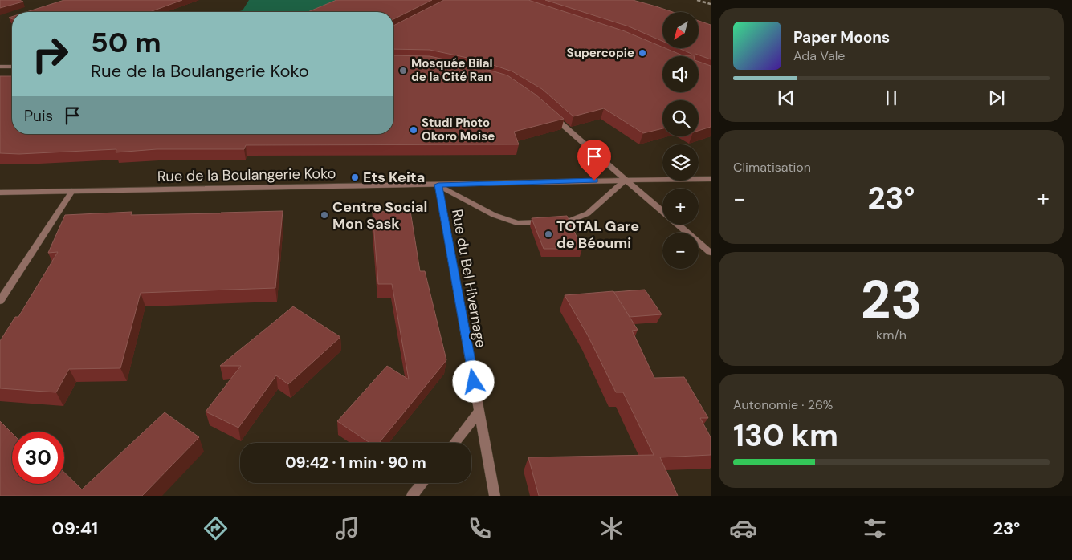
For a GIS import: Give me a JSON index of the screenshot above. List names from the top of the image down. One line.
{"streets":{"street":["Rue de la Boulangerie Koko","Rue du Bel Hivernage"]},"crossings":[["Rue de la Boulangerie Koko","Rue du Bel Hivernage"]],"places":["Supercopie","Mosquée Bilal de la Cité Ran","Studi Photo Okoro Moise","Ets Keita","Centre Social Mon Sask","TOTAL Gare de Béoumi"],"north":"bottom left","page":{"map_buttons":["+","−"],"turn":["50 m","Rue de la Boulangerie Koko"],"song":["Paper Moons","Ada Vale"],"then":"Puis","tile":["Climatisation",["23","km/h"],["Autonomie · 26%","130 km"]],"heat":["−","23°","+"],"limit":"30","trip":"09:42 · 1 min · 90 m","tabs":["09:41","23°"]}}
